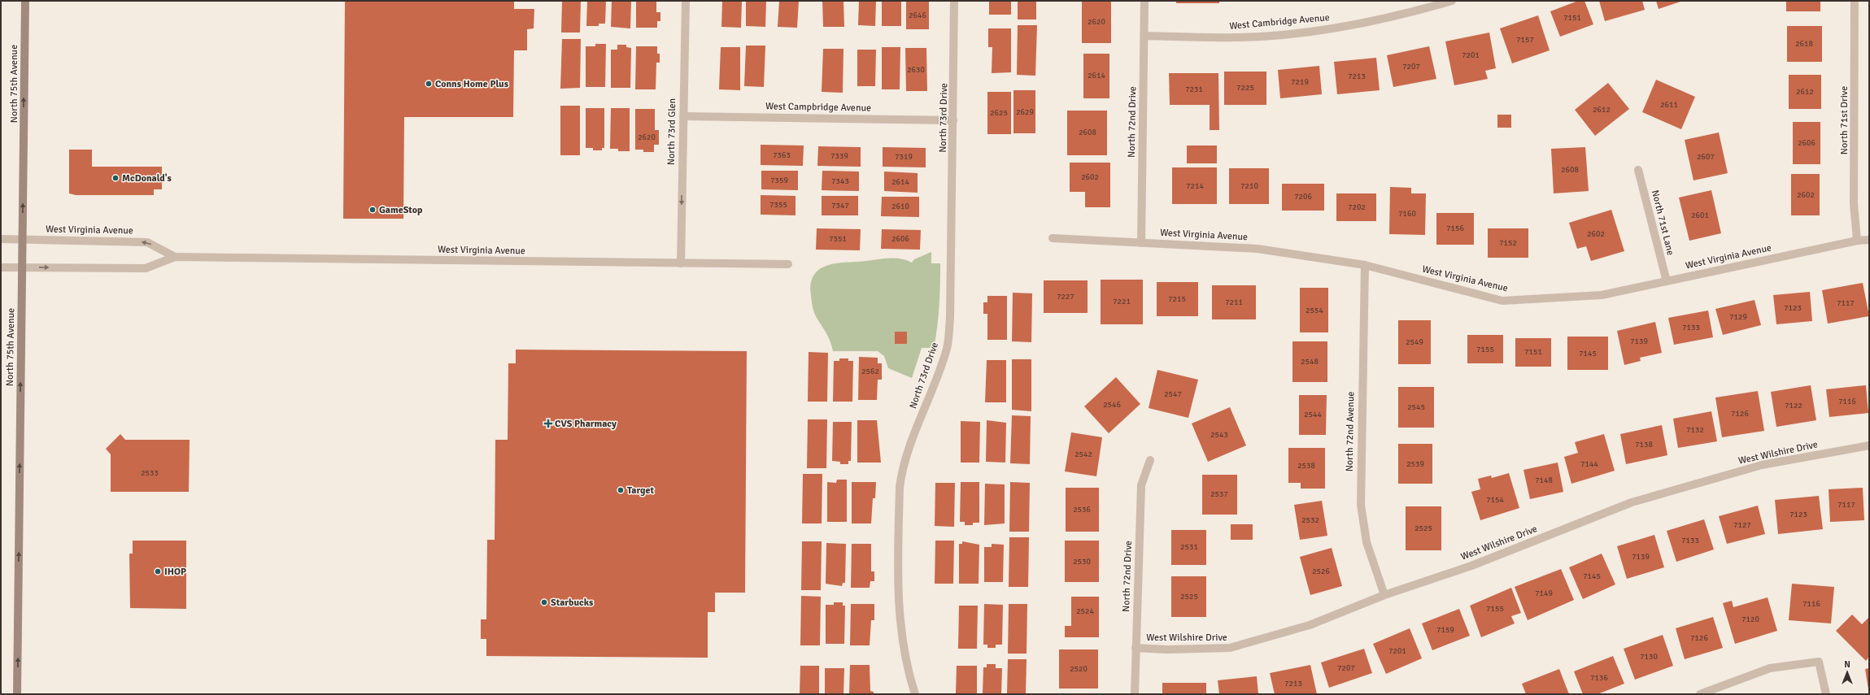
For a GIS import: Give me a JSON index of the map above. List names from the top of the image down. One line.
{"streets":{"main road":["North 75th Avenue"],"street":["West Cambridge Avenue","West Campbridge Avenue","North 73rd Drive","North 71st Drive","North 72nd Drive","North 73rd Glen","North 71st Lane","West Virginia Avenue","North 72nd Avenue","West Wilshire Drive"]},"crossings":[["West Cambridge Avenue","North 72nd Drive"],["North 75th Avenue","West Virginia Avenue"],["West Campbridge Avenue","North 73rd Drive"],["West Campbridge Avenue","North 73rd Glen"],["North 71st Drive","West Virginia Avenue"],["North 72nd Drive","West Virginia Avenue"],["North 72nd Drive","West Wilshire Drive"],["North 73rd Glen","West Virginia Avenue"],["North 71st Lane","West Virginia Avenue"],["West Virginia Avenue","North 72nd Avenue"],["North 72nd Avenue","West Wilshire Drive"]],"one_way":["North 75th Avenue","North 73rd Glen"],"places":{"other":["Conns Home Plus","McDonald's","GameStop","Target","IHOP","Starbucks"],"health":["CVS Pharmacy"]},"house_numbers":["2646","7151","2620","7157","2618","7201","7207","2630","2614","7213","7219","7225","7231","2612","2611","2612","2629","2625","2608","2620","2606","7363","7339","7319","2607","2608","2602","7359","7343","2614","7214","7210","2602","7206","7355","7347","2610","7202","7160","2601","7156","2602","7351","2606","7152","7227","7215","7221","7211","7117","7123","2554","7129","7133","7139","2549","7155","7151","7145","2548","2562","2547","7116","2546","7122","2545","7126","2544","7132","2543","7138","2542","2539","7144","2538","2533","7148","2537","7154","7117","2536","7123","2532","7127","2525","7133","2531","7139","2530","2526","7145","7149","2525","7116","7155","2524","7120","7159","7126","7201","7130","7207","2520","7136","7213"],"north":"top"}
